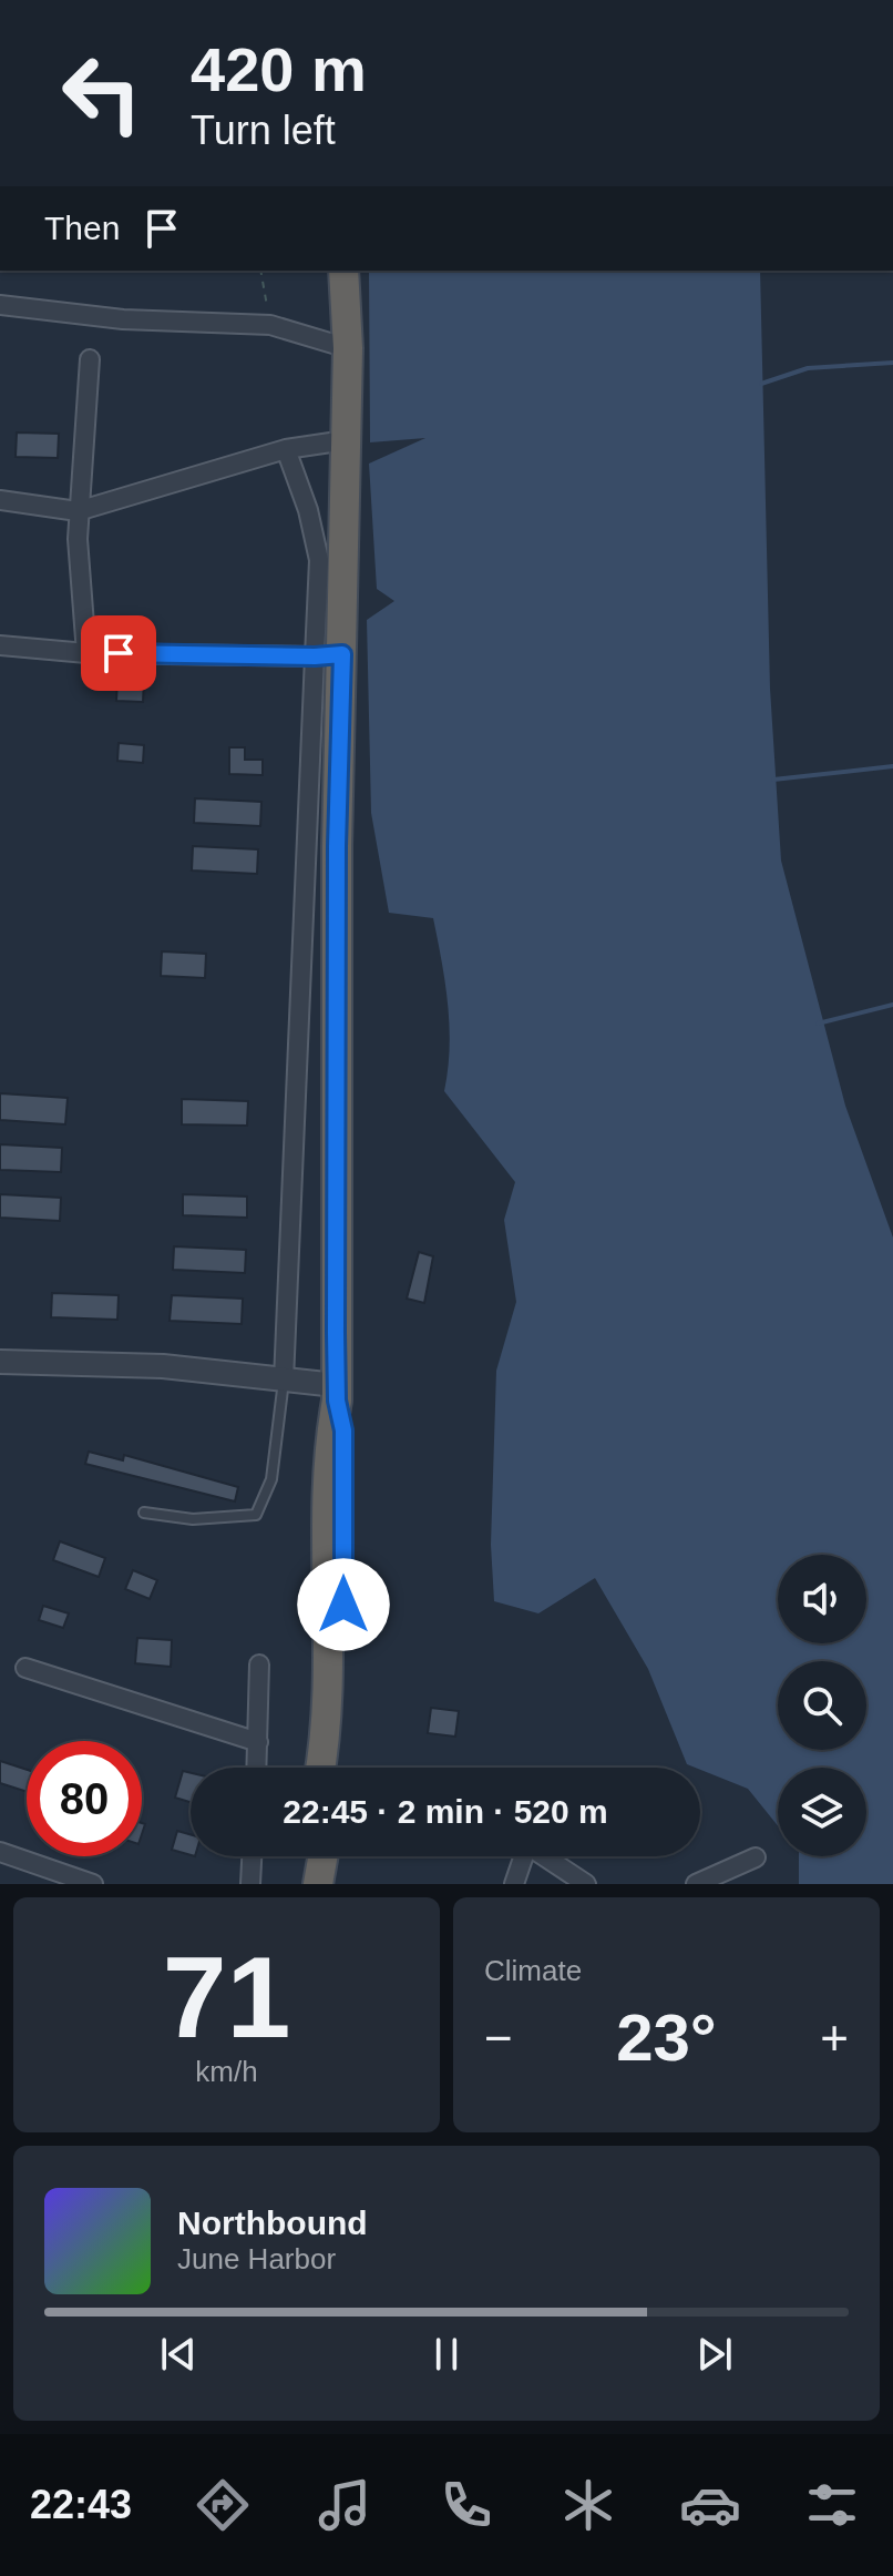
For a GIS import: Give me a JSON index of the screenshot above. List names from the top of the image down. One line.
{"page":{"turn":["420 m","Turn left"],"then":"Then","limit":"80","trip":"22:45 · 2 min · 520 m","tile":[["71","km/h"],"Climate"],"heat":["−","23°","+"],"song":["Northbound","June Harbor"],"tabs":"22:43"}}
